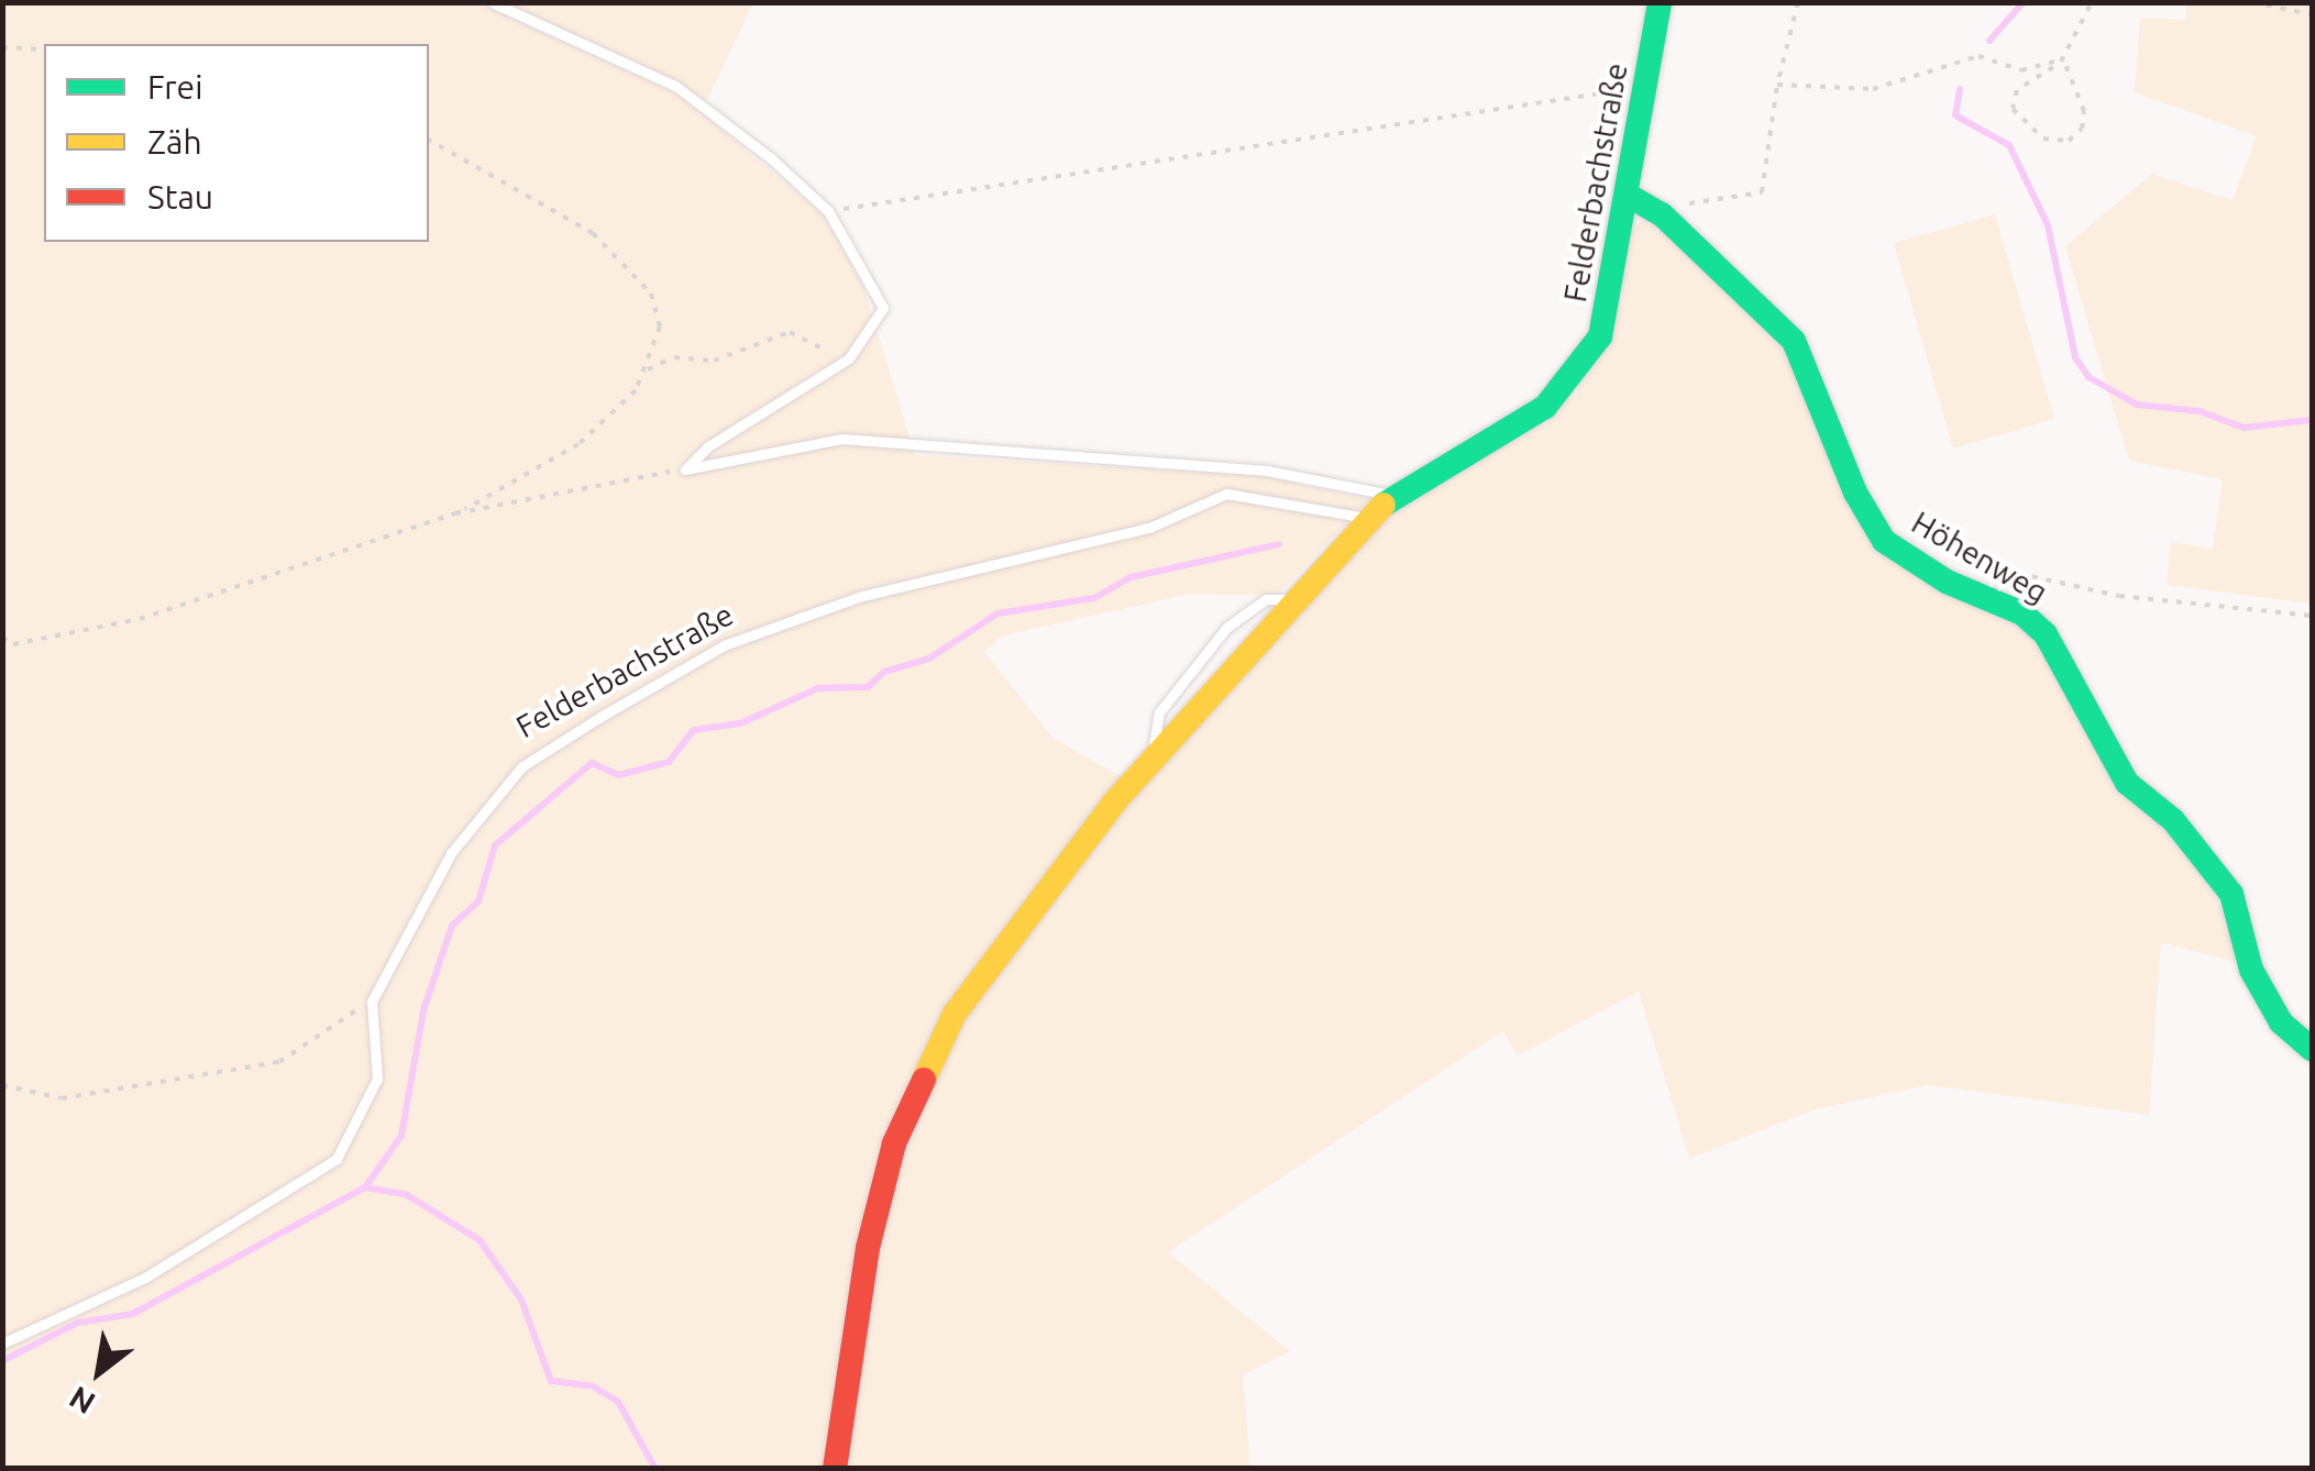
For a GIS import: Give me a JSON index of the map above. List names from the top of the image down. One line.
{"streets":{"street":["Felderbachstraße","Höhenweg"]},"crossings":[["Felderbachstraße","Höhenweg"]],"legend":["Frei","Zäh","Stau"],"north":"bottom left"}
